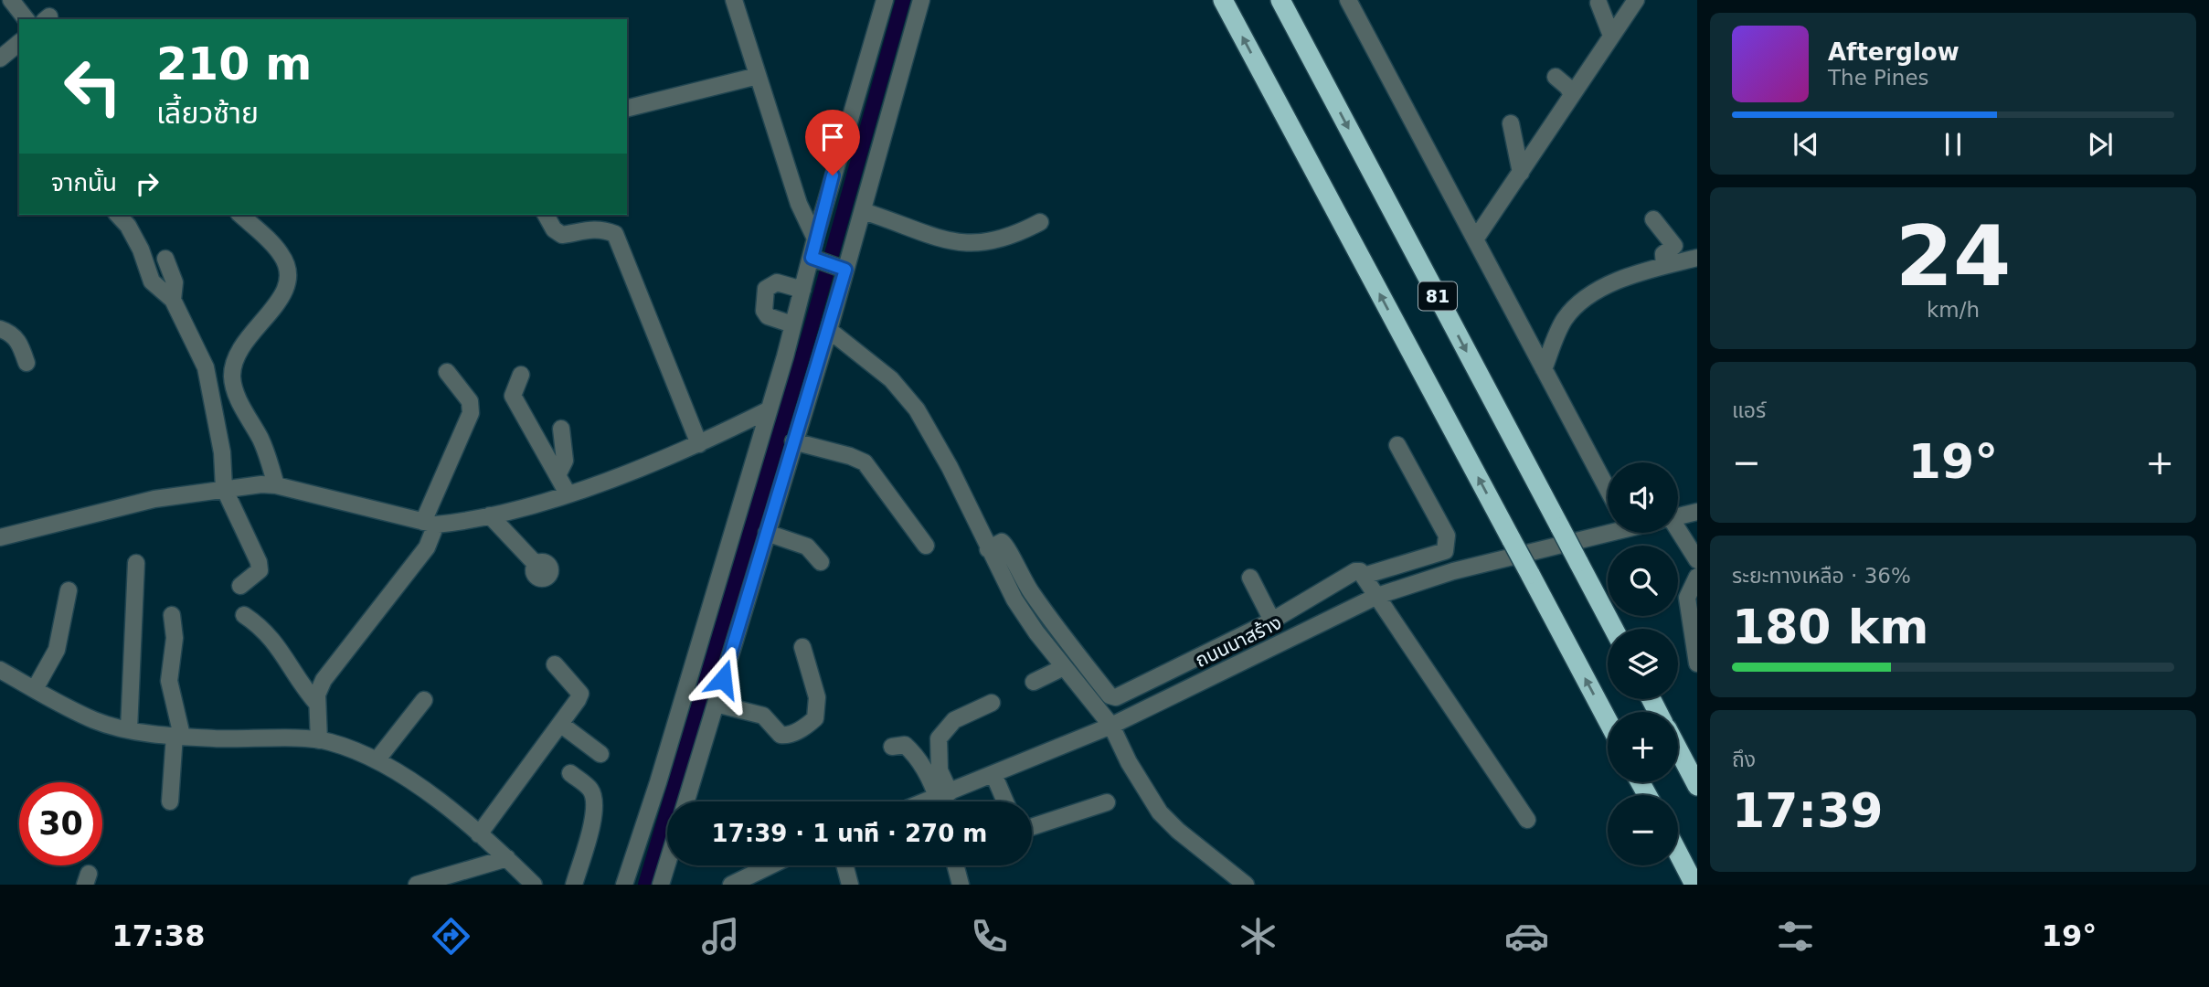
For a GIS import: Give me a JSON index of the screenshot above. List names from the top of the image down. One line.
{"streets":{"highway":["81"],"street":["ถนนนาสร้าง"]},"page":{"turn":["210 m","เลี้ยวซ้าย"],"song":["Afterglow","The Pines"],"then":"จากนั้น","tile":[["24","km/h"],"แอร์",["ระยะทางเหลือ · 36%","180 km"],["ถึง","17:39"]],"heat":["−","19°","+"],"map_buttons":["+","−"],"limit":"30","trip":"17:39 · 1 นาที · 270 m","tabs":["17:38","19°"]}}
